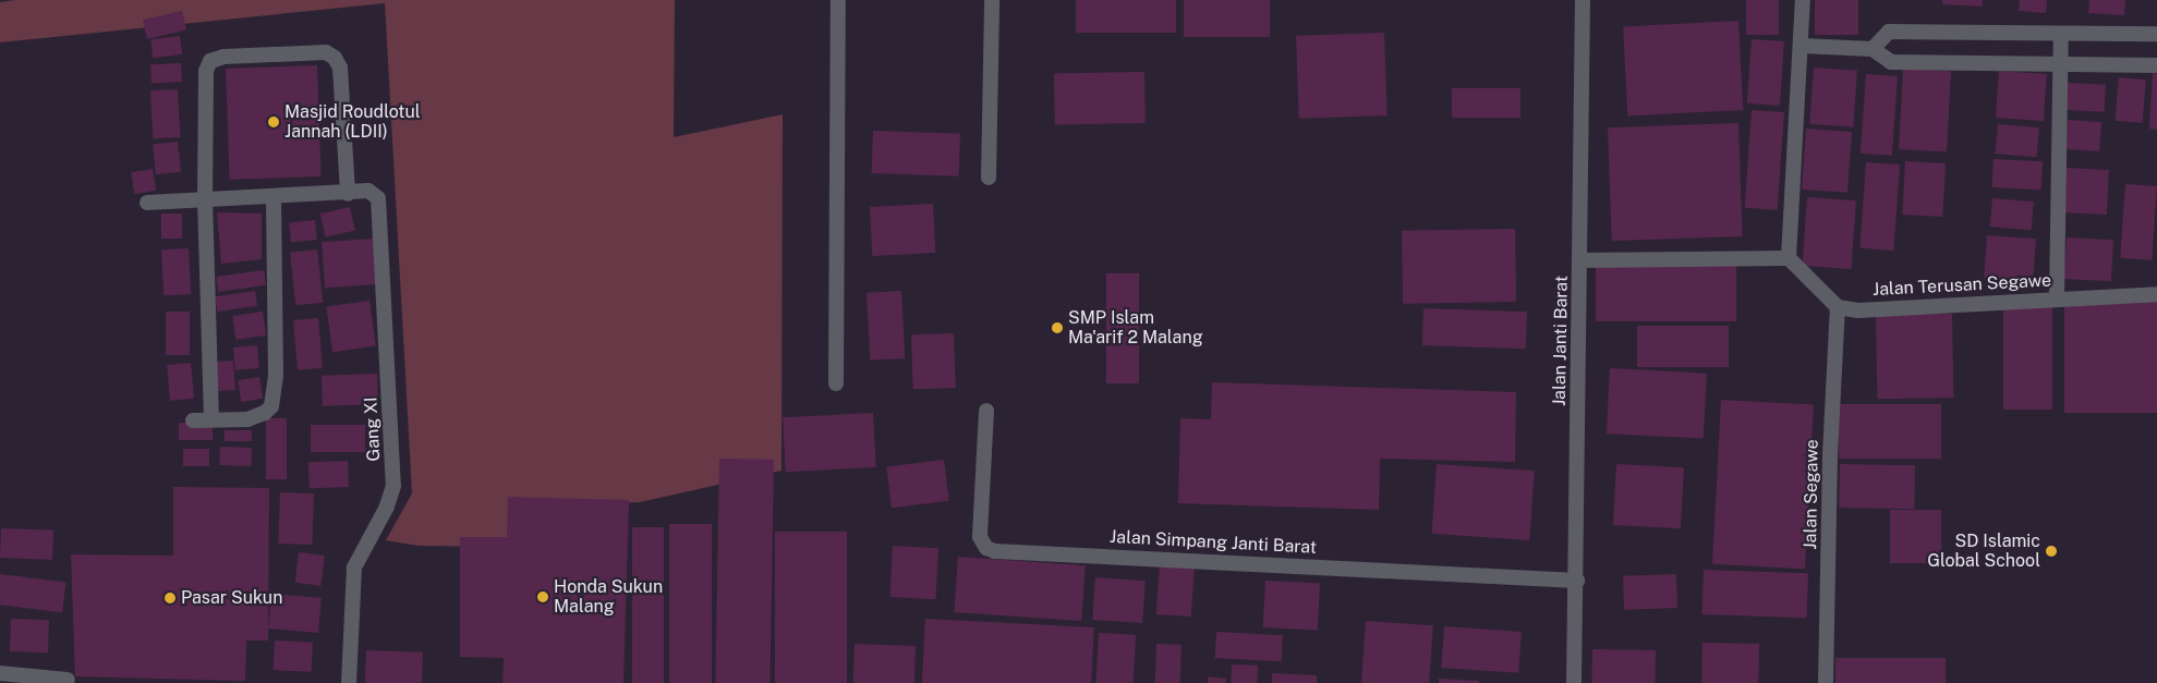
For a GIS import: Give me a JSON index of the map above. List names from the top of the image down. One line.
{"streets":{"street":["Jalan Terusan Segawe","Jalan Janti Barat","Gang XI","Jalan Segawe","Jalan Simpang Janti Barat"]},"crossings":[["Jalan Terusan Segawe","Jalan Segawe"],["Jalan Janti Barat","Jalan Simpang Janti Barat"]],"places":["Masjid Roudlotul Jannah (LDII)","SMP Islam Ma'arif 2 Malang","SD Islamic Global School","Honda Sukun Malang","Pasar Sukun"]}
